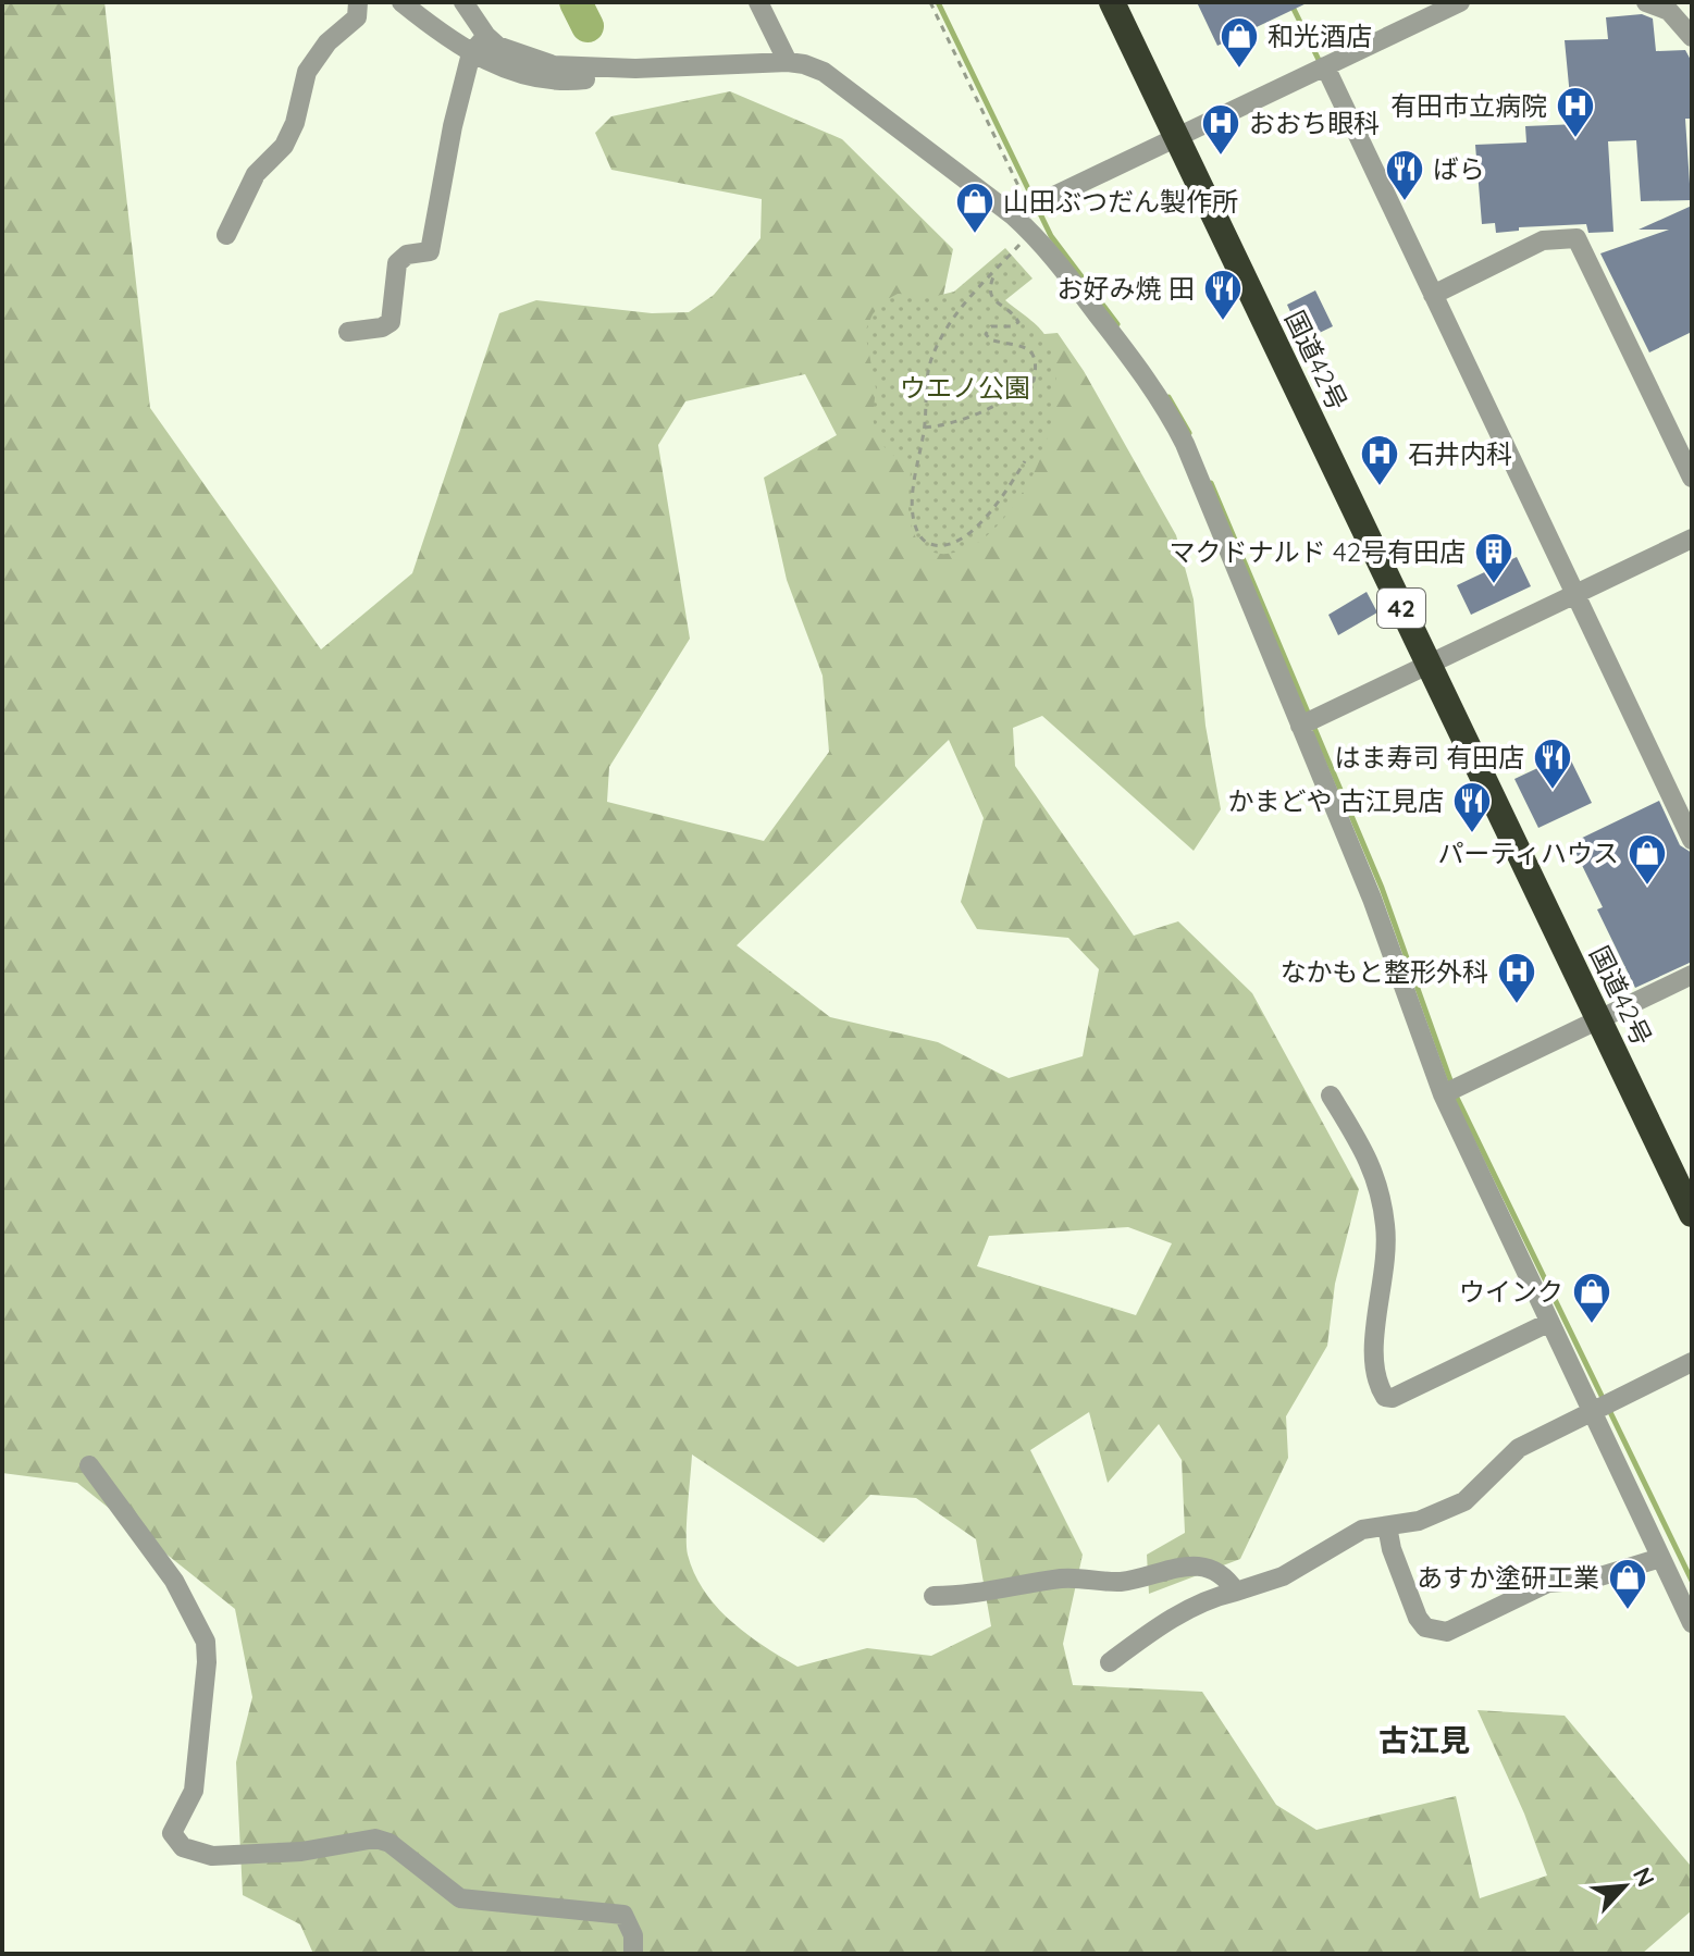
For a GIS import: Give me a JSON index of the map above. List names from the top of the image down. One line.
{"streets":{"highway":["国道42号","42"]},"districts":["古江見"],"parks":["ウエノ公園"],"places":{"shop":["和光酒店","山田ぶつだん製作所","パーティハウス","ウインク","あすか塗研工業"],"hospital":["有田市立病院","おおち眼科","石井内科","なかもと整形外科"],"restaurant":["ばら","お好み焼 田","はま寿司 有田店","かまどや 古江見店"],"building":["マクドナルド 42号有田店"]},"north":"top right"}
